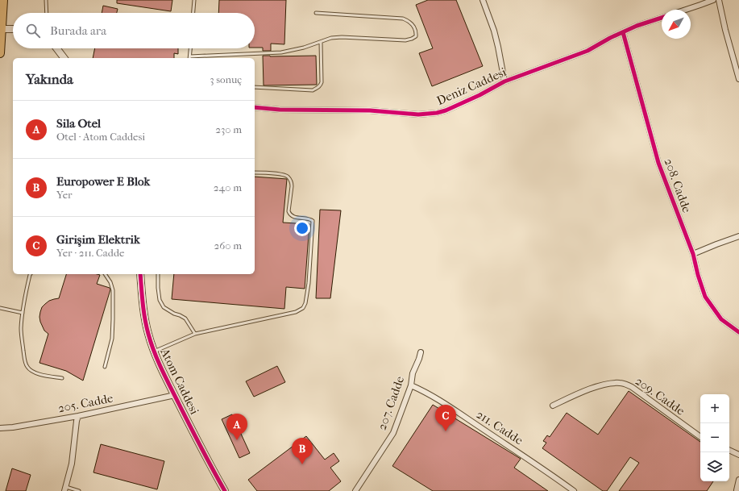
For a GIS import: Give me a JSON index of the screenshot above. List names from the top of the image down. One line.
{"streets":{"street":["Deniz Caddesi","208. Cadde","Atom Caddesi","209. Cadde","205. Cadde","207. Cadde","211. Cadde"]},"crossings":[["Deniz Caddesi","208. Cadde"],["Atom Caddesi","205. Cadde"],["207. Cadde","211. Cadde"]],"north":"bottom left","page":{"search":"Burada ara","heading":["Yakında","3 sonuç"],"list":[{"mark":"A","name":"Sila Otel","note":"Otel · Atom Caddesi","value":"230 m"},{"mark":"B","name":"Europower E Blok","note":"Yer","value":"240 m"},{"mark":"C","name":"Girişim Elektrik","note":"Yer · 211. Cadde","value":"260 m"}],"map_buttons":["+","−"],"pins":["C","A","B"]}}
